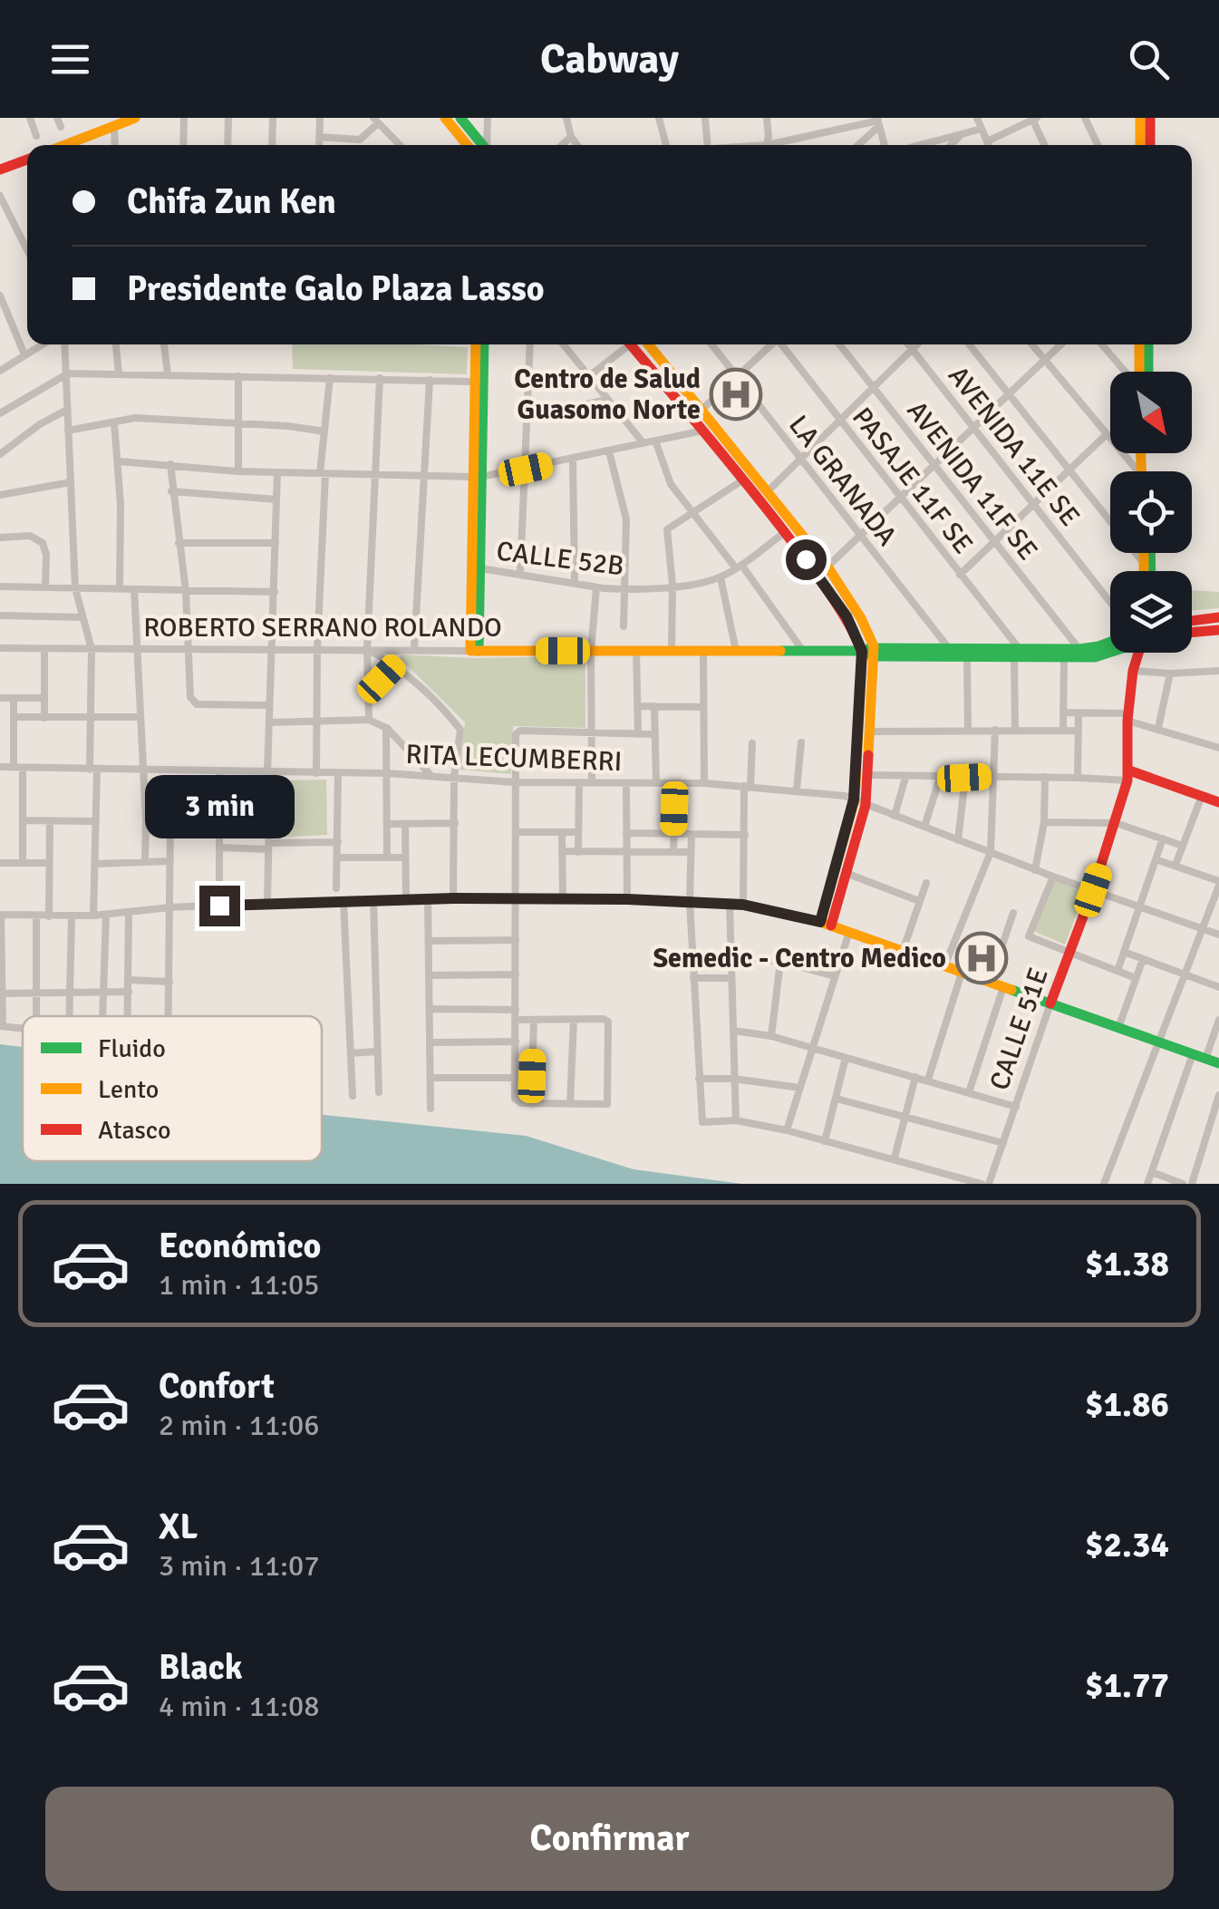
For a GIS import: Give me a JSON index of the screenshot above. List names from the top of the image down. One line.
{"streets":{"street":["AVENIDA 11E SE","LA GRANADA","PASAJE 11F SE","AVENIDA 11F SE","CALLE 52B","ROBERTO SERRANO ROLANDO","RITA LECUMBERRI","CALLE 51E"]},"crossings":[["LA GRANADA","ROBERTO SERRANO ROLANDO"],["PASAJE 11F SE","ROBERTO SERRANO ROLANDO"],["AVENIDA 11F SE","ROBERTO SERRANO ROLANDO"],["RITA LECUMBERRI","CALLE 51E"]],"places":{"hospital":["Centro de Salud Guasomo Norte","Semedic - Centro Medico"]},"legend":["Fluido","Lento","Atasco"],"north":"bottom right","page":{"header":"Cabway","banner":["Chifa Zun Ken","Presidente Galo Plaza Lasso"],"bubble":"3 min","list":[{"name":"Económico","note":"1 min · 11:05","value":"$1.38"},{"name":"Confort","note":"2 min · 11:06","value":"$1.86"},{"name":"XL","note":"3 min · 11:07","value":"$2.34"},{"name":"Black","note":"4 min · 11:08","value":"$1.77"}],"buttons":"Confirmar"}}
